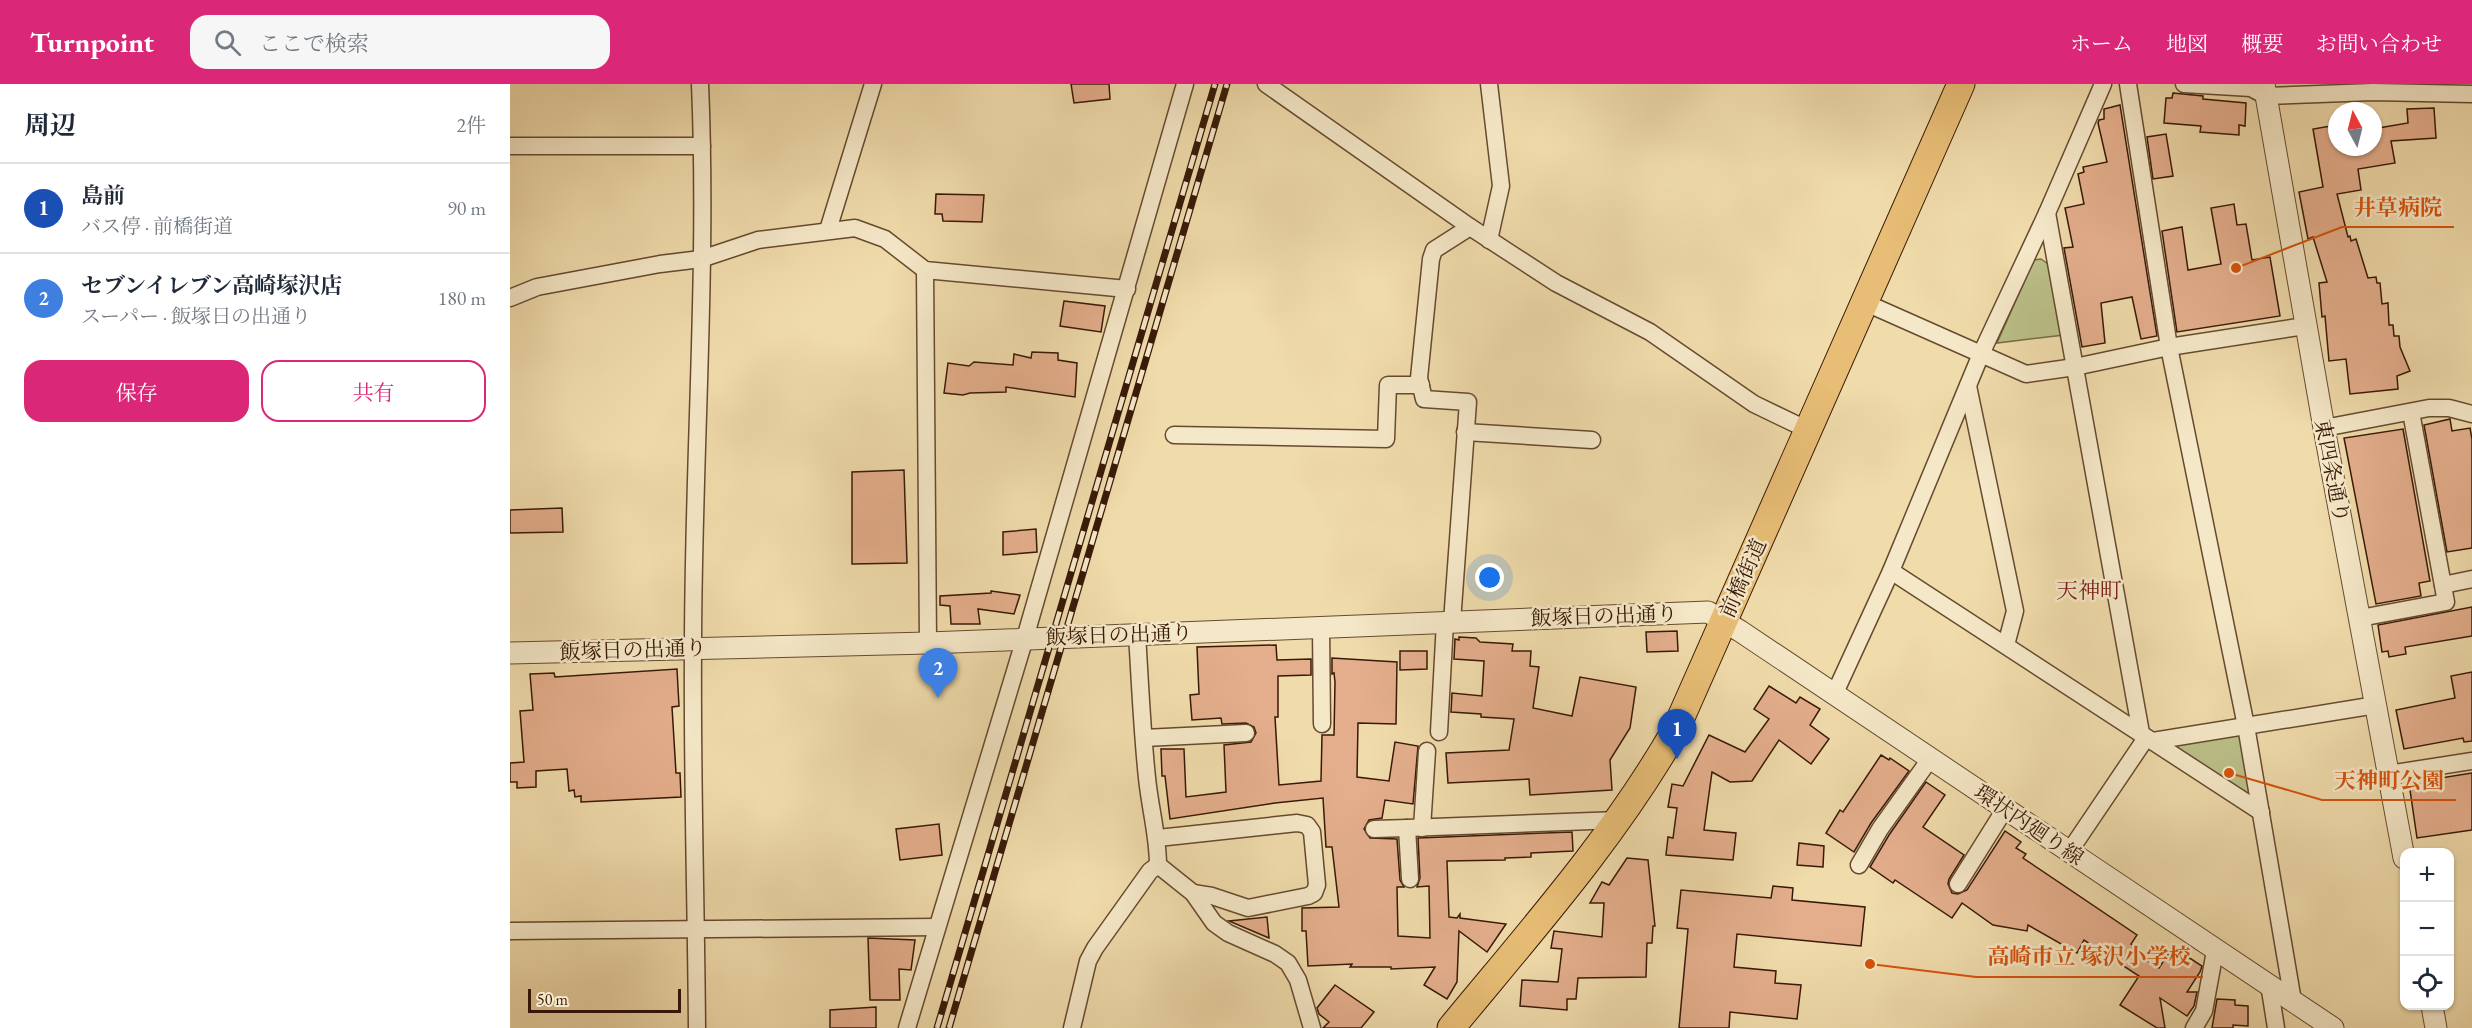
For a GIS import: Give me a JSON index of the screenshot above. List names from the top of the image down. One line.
{"streets":{"main road":["前橋街道"],"street":["東四条通り","飯塚日の出通り","環状内廻り線"]},"crossings":[["前橋街道","飯塚日の出通り"],["前橋街道","環状内廻り線"],["飯塚日の出通り","環状内廻り線"]],"districts":["天神町"],"places":["井草病院","天神町公園","高崎市立 塚沢小学校"],"scale_bar":"50 m","north":"top","page":{"header":"Turnpoint","search":"ここで検索","nav":["ホーム","地図","概要","お問い合わせ"],"heading":["周辺","2件"],"list":[{"mark":"1","name":"島前","note":"バス停 · 前橋街道","value":"90 m"},{"mark":"2","name":"セブンイレブン高崎塚沢店","note":"スーパー · 飯塚日の出通り","value":"180 m"}],"buttons":["保存","共有"],"pins":["2","1"],"map_buttons":["+","−"],"scale":"50 m"}}
